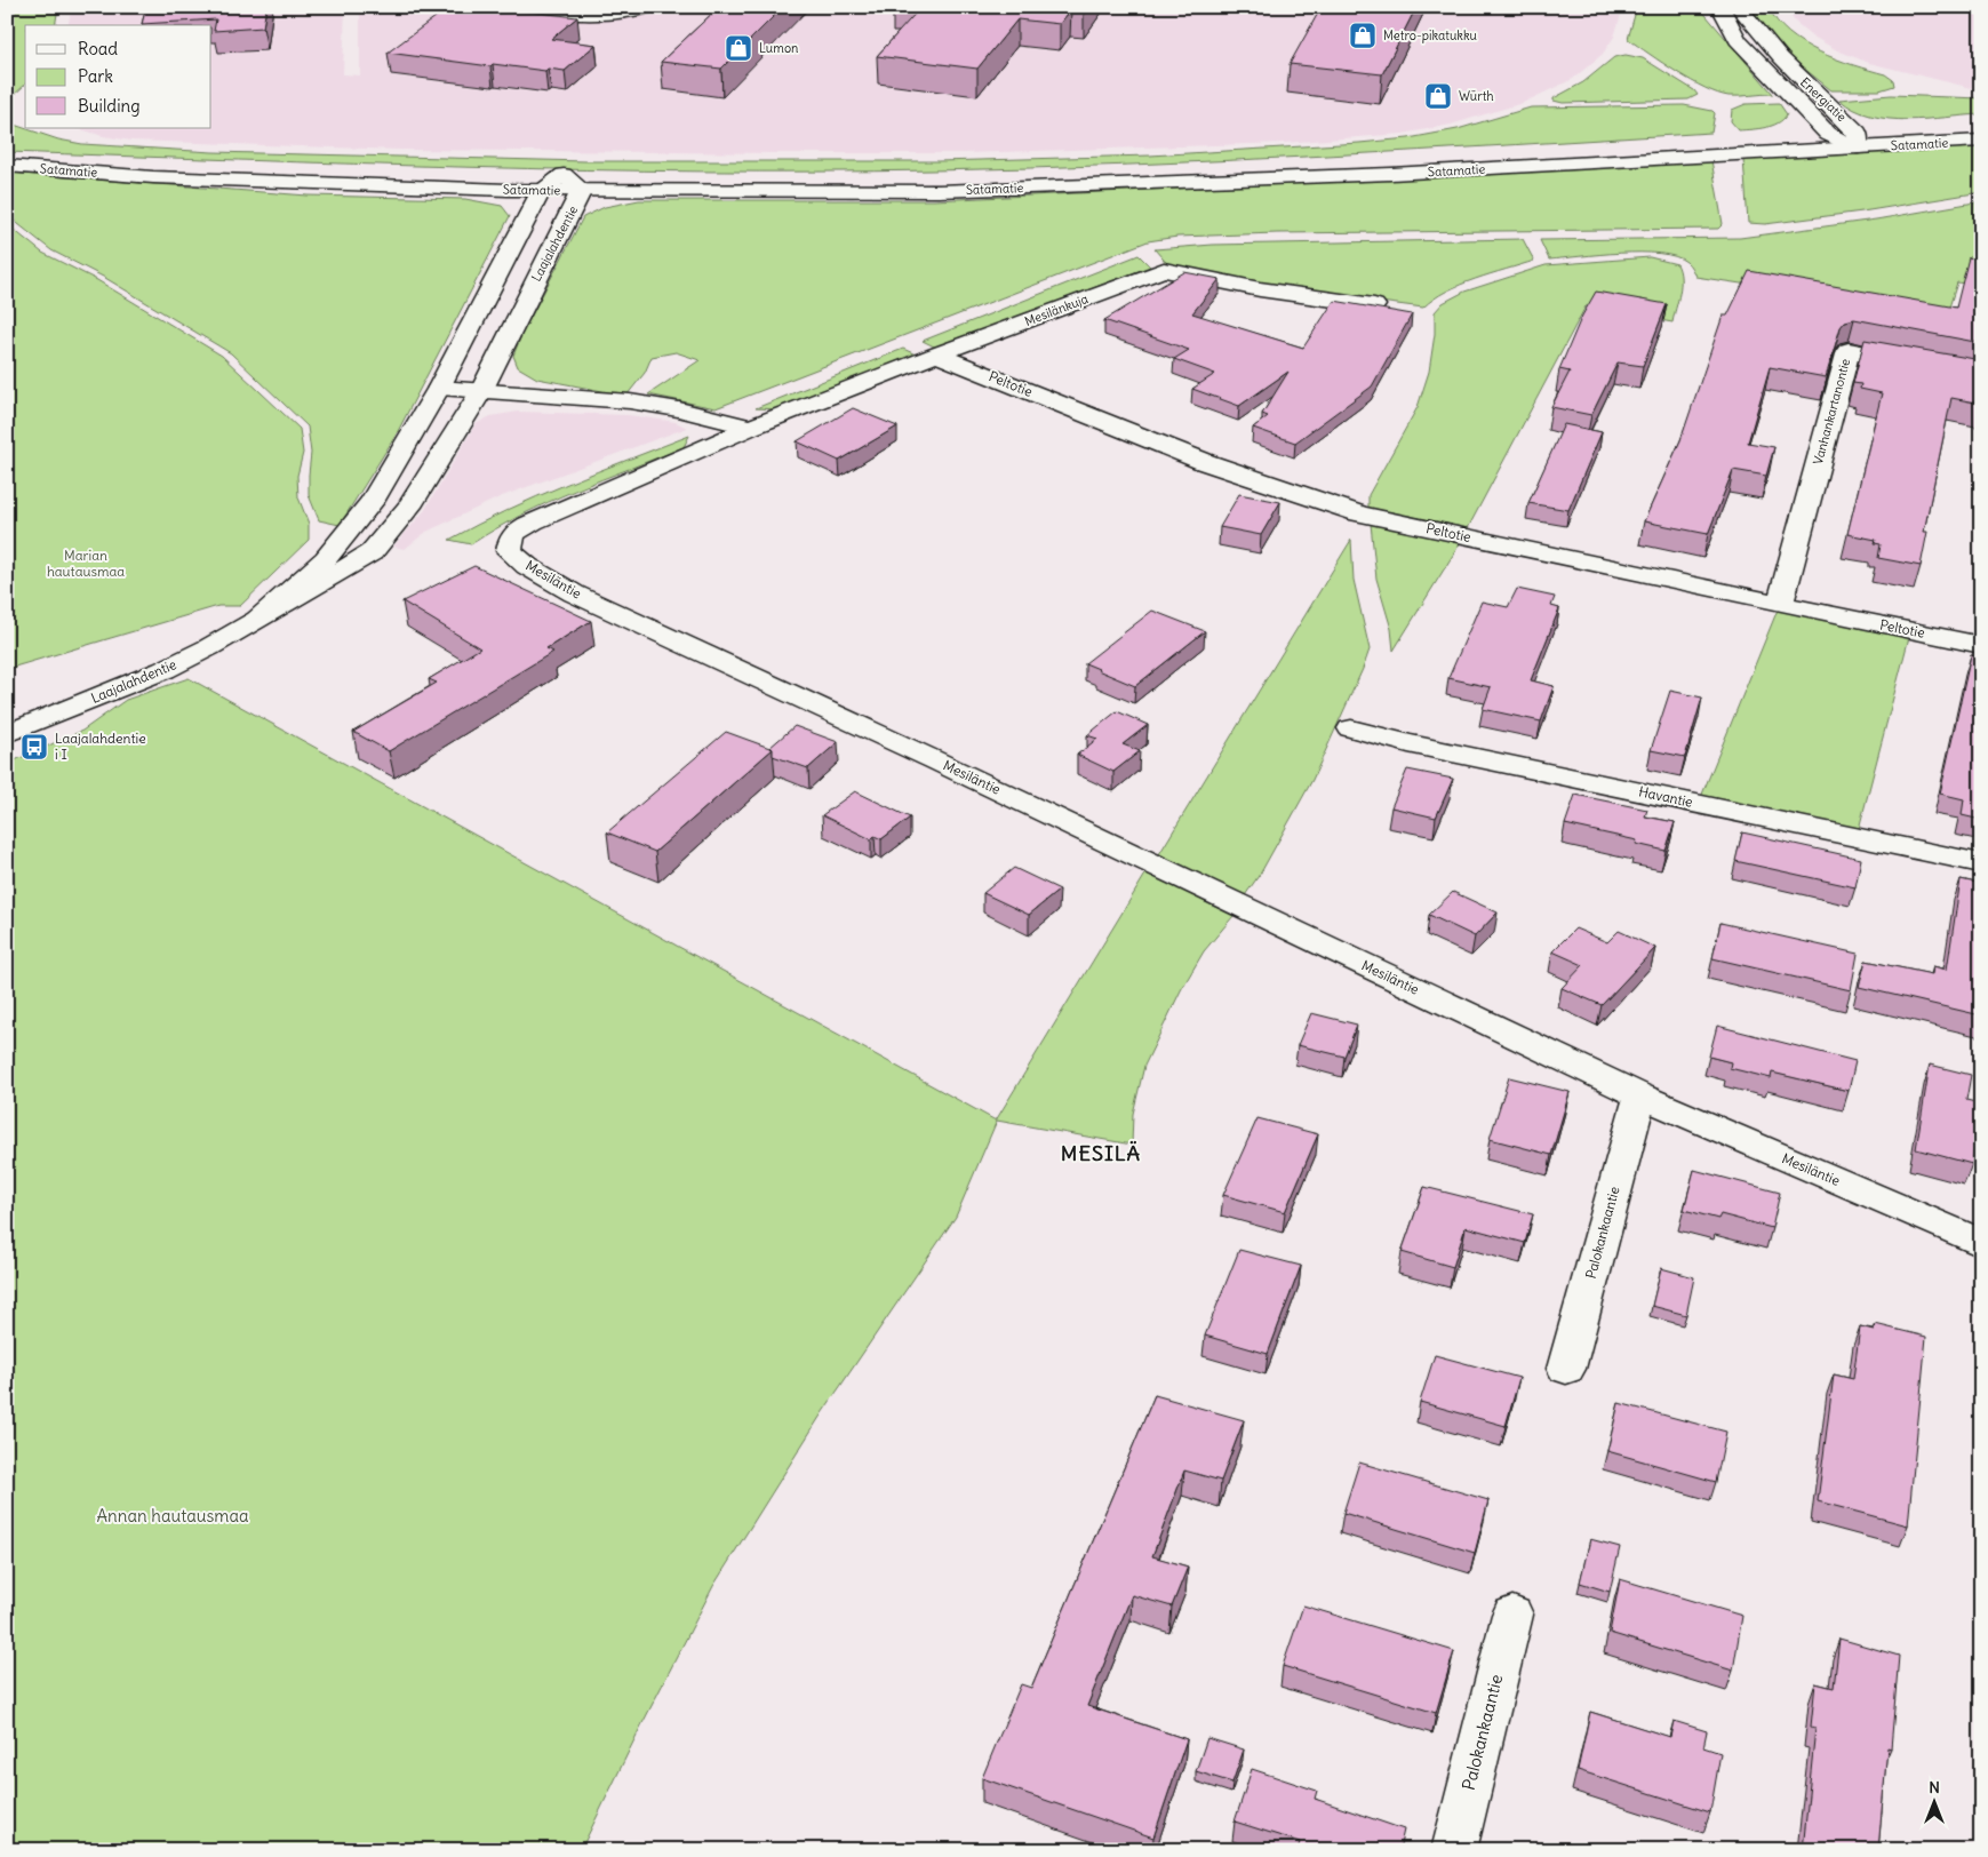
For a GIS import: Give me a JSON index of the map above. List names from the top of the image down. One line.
{"streets":{"street":["Energiatie","Satamatie","Laajalahdentie","Mesilänkuja","Peltotie","Vanhankartanontie","Mesiläntie","Havantie","Palokankaantie"]},"crossings":[["Energiatie","Satamatie"],["Satamatie","Laajalahdentie"],["Mesilänkuja","Peltotie"],["Mesilänkuja","Mesiläntie"],["Peltotie","Vanhankartanontie"],["Mesiläntie","Palokankaantie"]],"districts":["MESILÄ"],"parks":["Marian hautausmaa","Annan hautausmaa"],"places":{"shop":["Metro-pikatukku","Lumon","Würth"],"bus stop":["Laajalahdentie i I"]},"legend":["Road","Park","Building"],"north":"top"}
